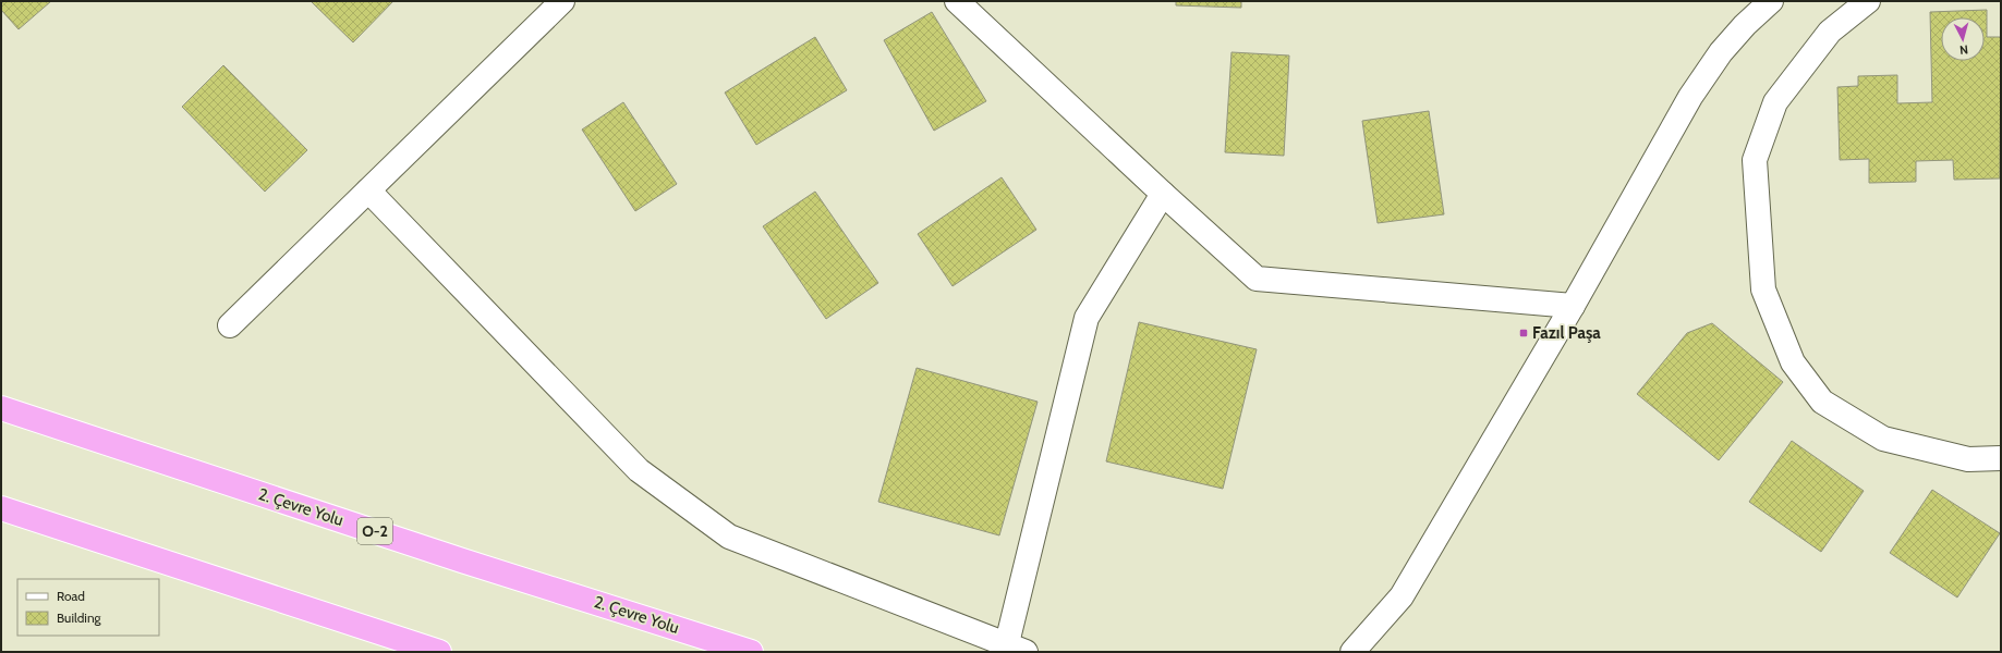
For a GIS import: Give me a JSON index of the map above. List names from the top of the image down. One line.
{"streets":{"highway":["2. Çevre Yolu","O-2"]},"places":{"transit":["Fazıl Paşa"]},"legend":["Road","Building"],"north":"bottom"}
